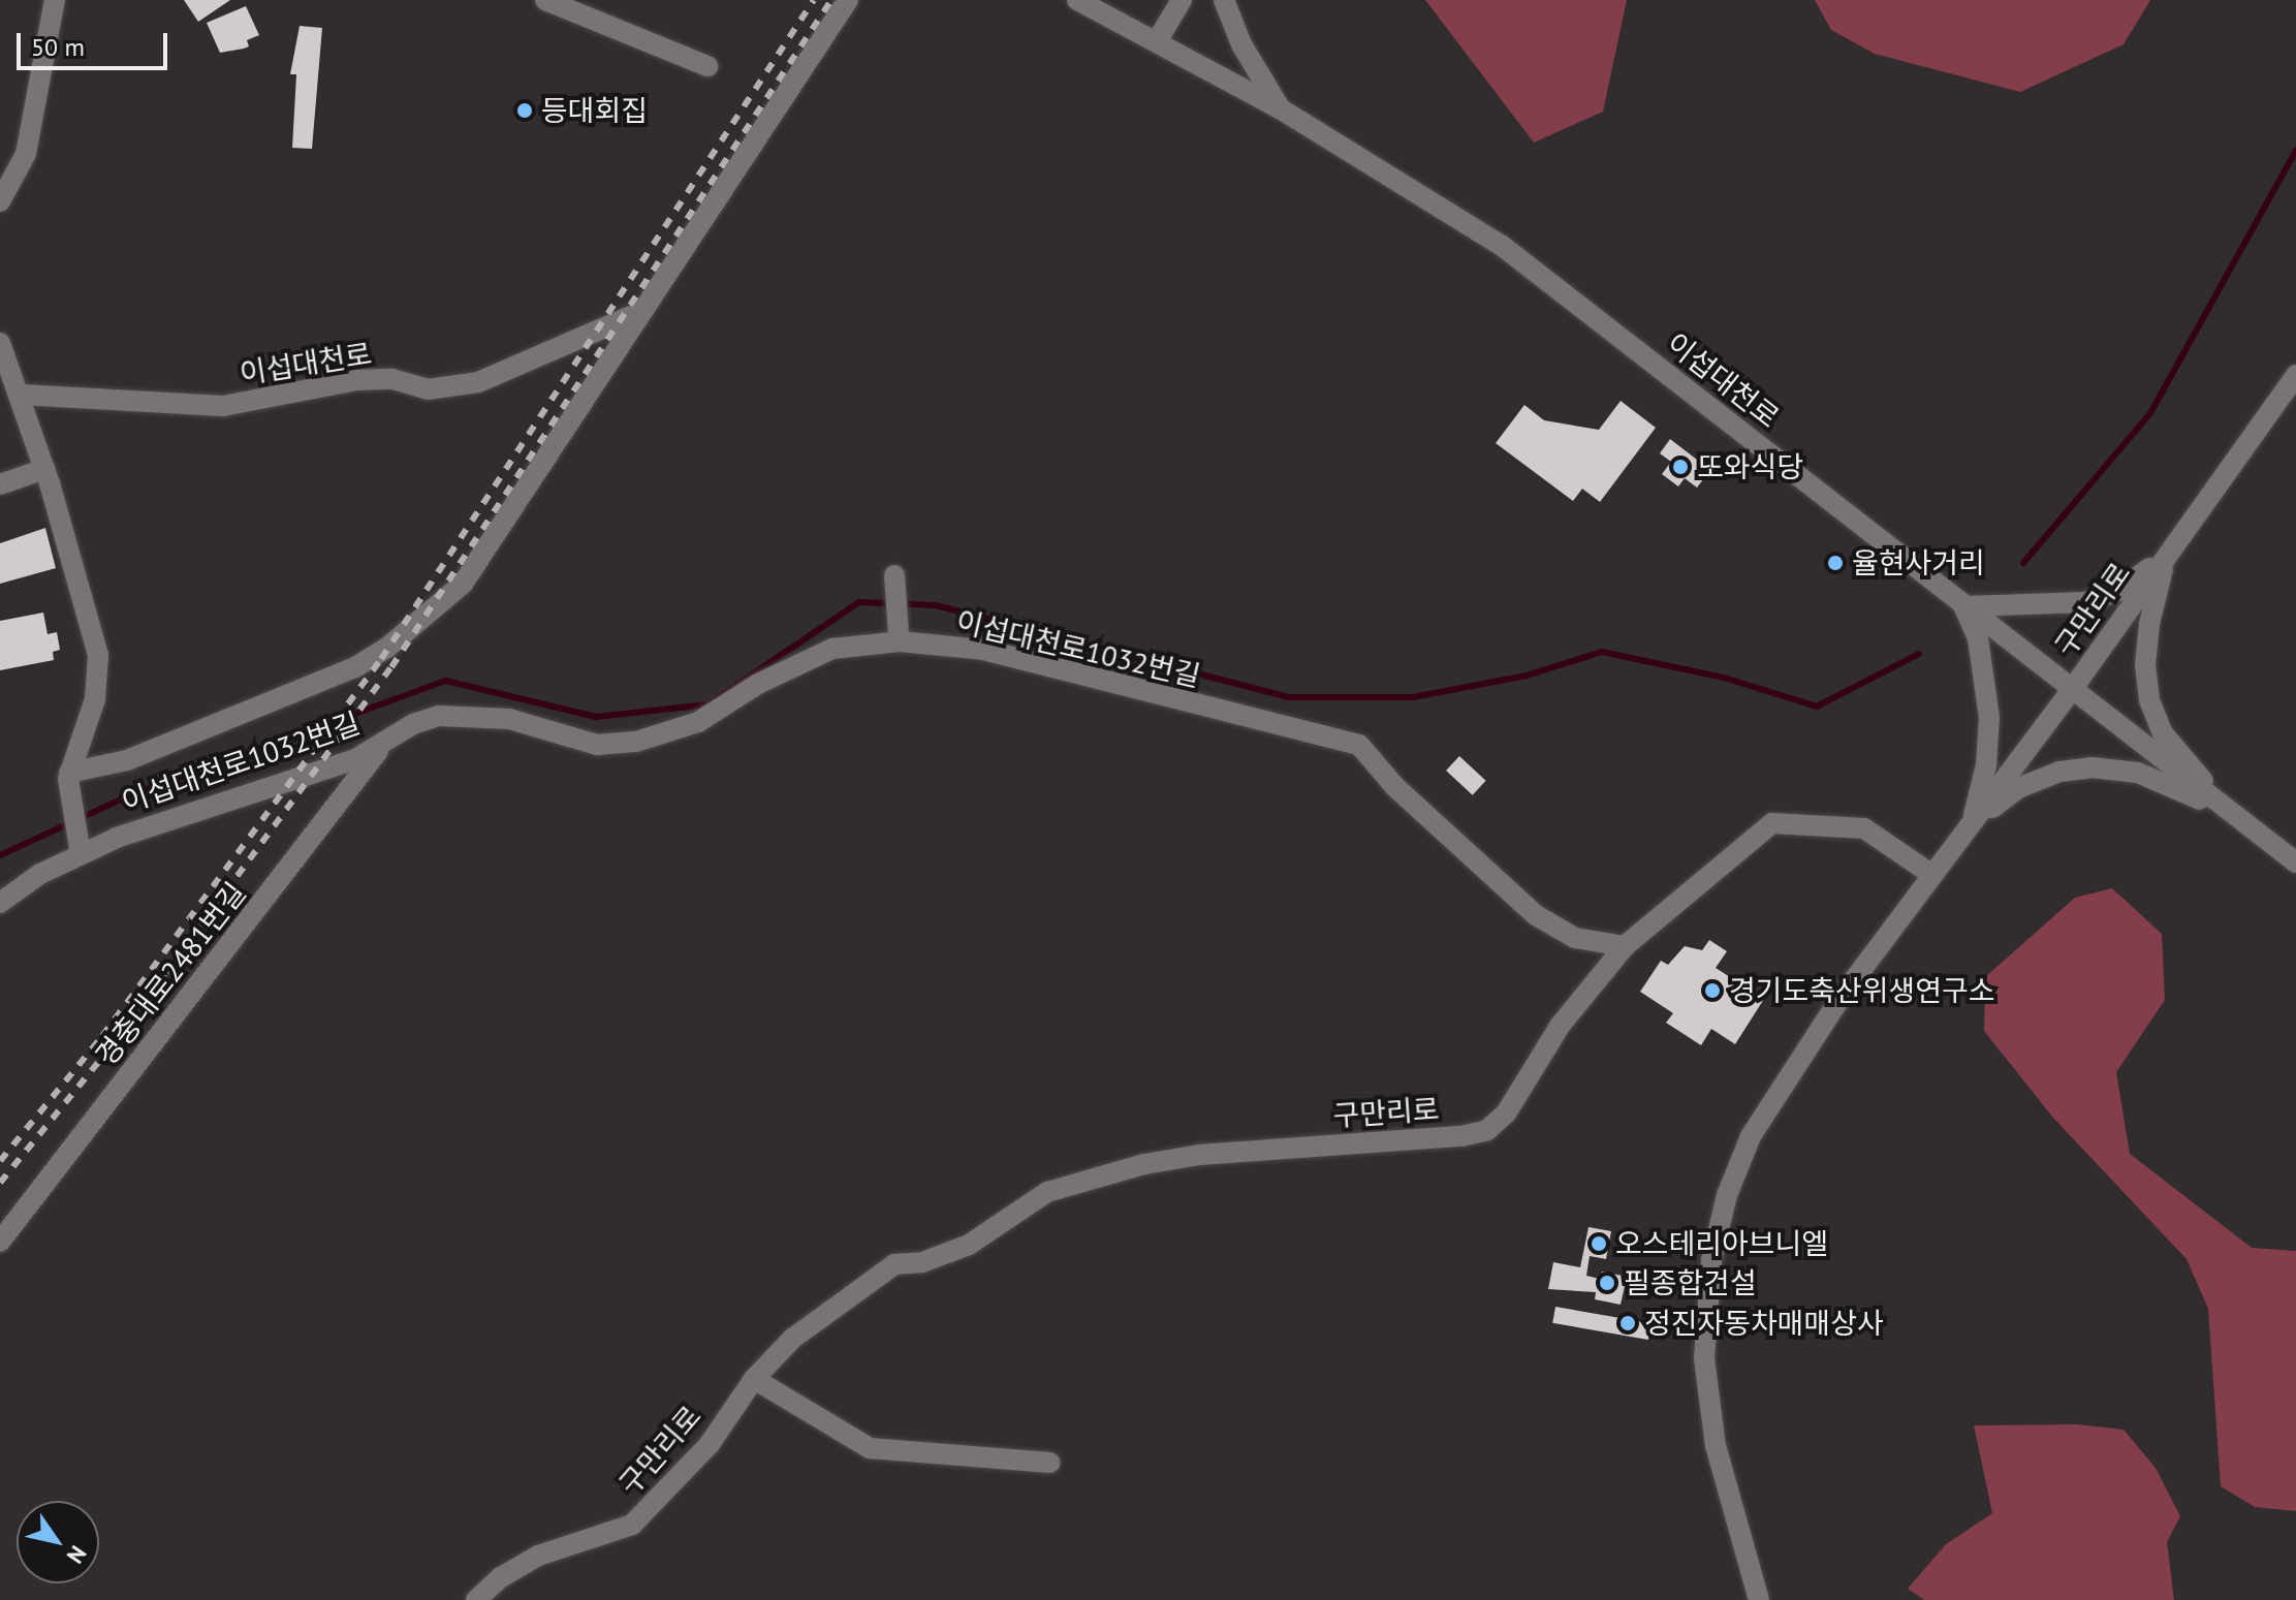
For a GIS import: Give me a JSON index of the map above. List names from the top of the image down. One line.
{"streets":{"street":["이섭대천로","구만리로","이섭대천로1032번길","경충대로2481번길"]},"crossings":[["이섭대천로","구만리로"],["구만리로","이섭대천로1032번길"],["이섭대천로1032번길","경충대로2481번길"]],"places":["등대회집","또와식당","율현사거리","경기도축산위생연구소","오스테리아브니엘","필종합건설","정진자동차매매상사"],"scale_bar":"50 m","north":"bottom right"}
